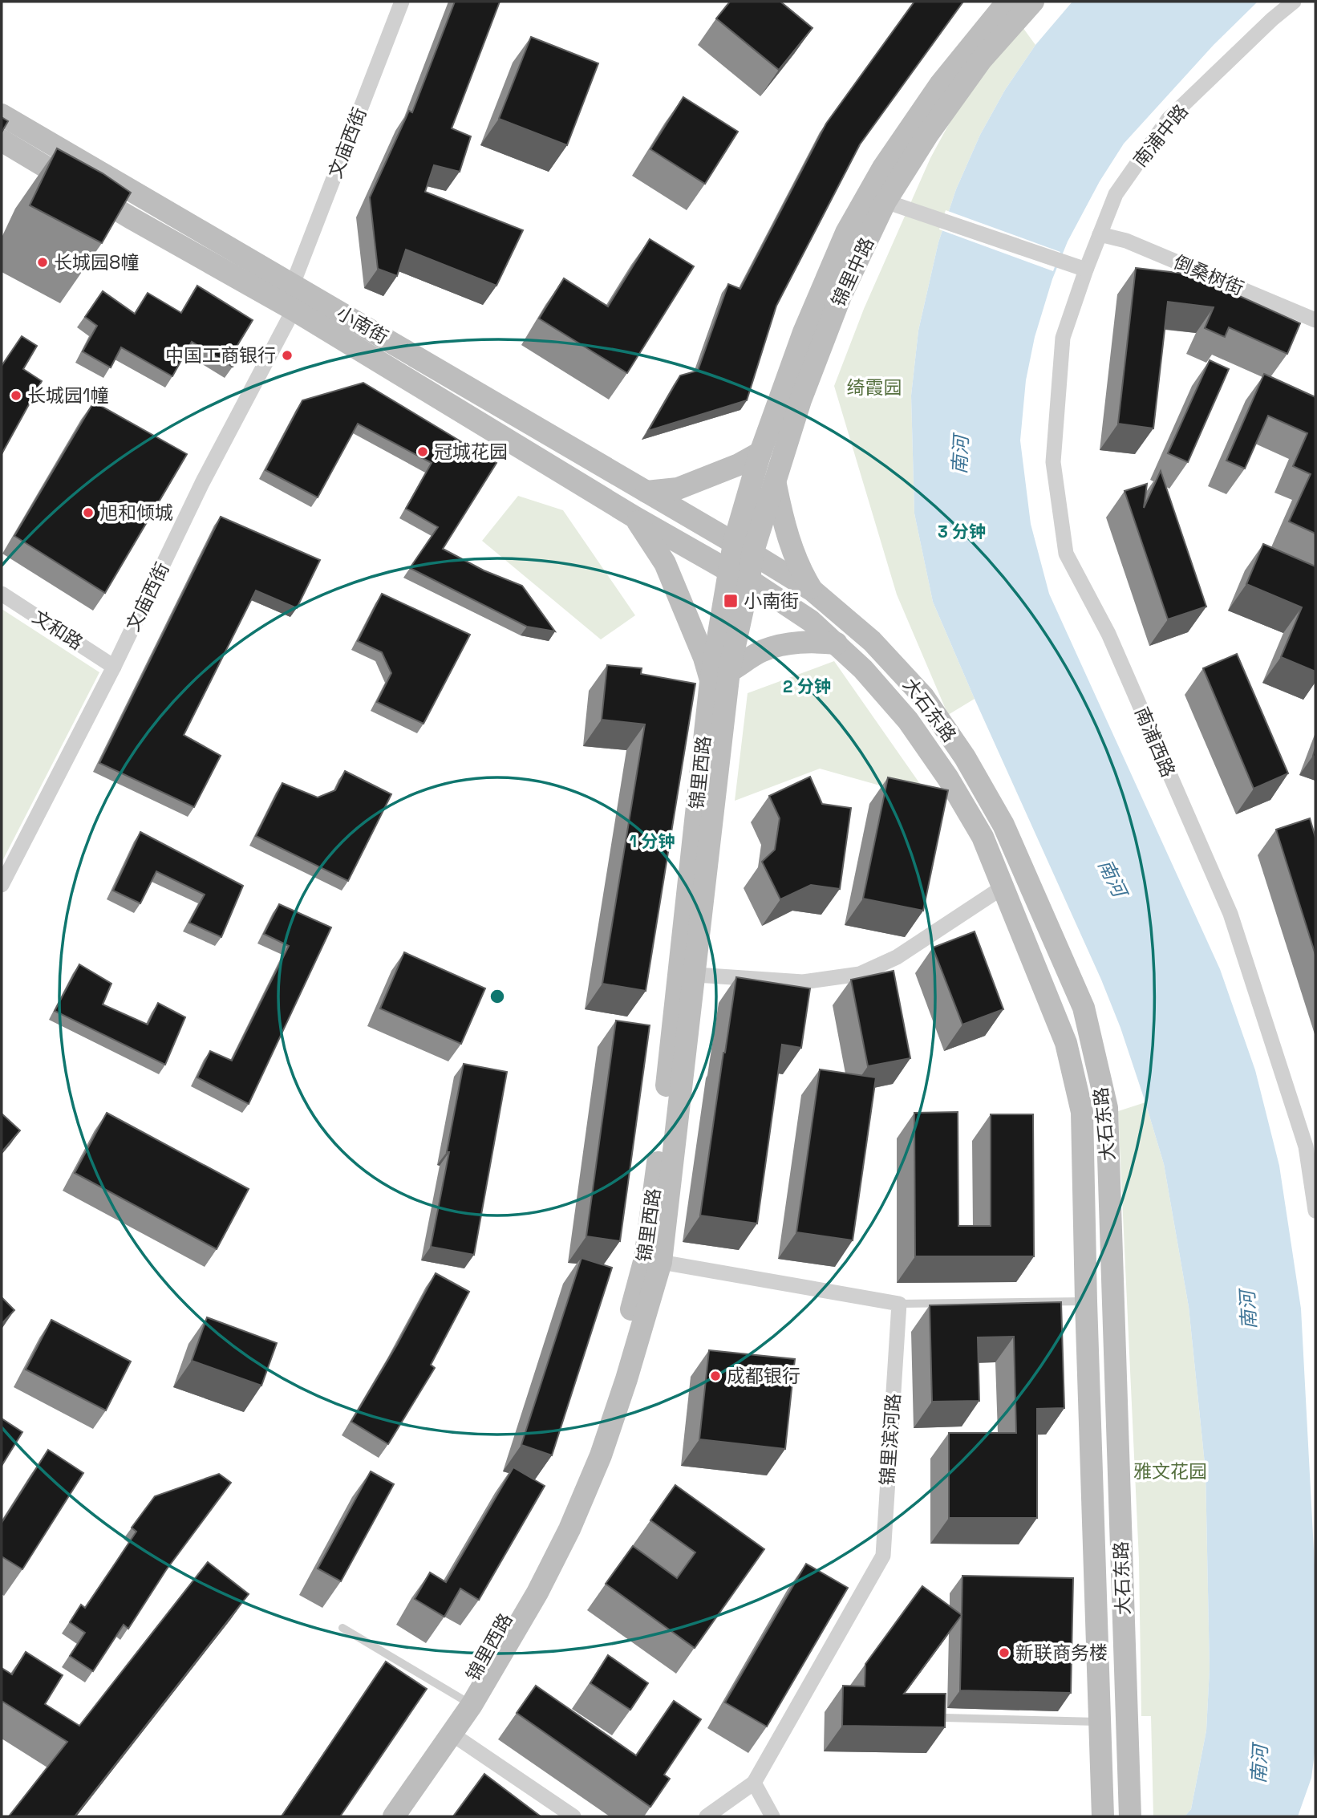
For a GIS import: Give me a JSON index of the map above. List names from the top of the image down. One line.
{"streets":{"main road":["锦里中路","小南街","大石东路","锦里西路"],"street":["南浦中路","文庙西街","倒桑树街","文和路","南浦西路","锦里滨河路"]},"crossings":[["南浦中路","倒桑树街"],["南浦中路","南浦西路"],["文庙西街","小南街"],["文庙西街","文和路"],["锦里中路","小南街"],["锦里中路","大石东路"],["锦里中路","锦里西路"],["小南街","大石东路"],["小南街","锦里西路"],["大石东路","锦里西路"]],"water":["南河"],"parks":["绮霞园","雅文花园"],"places":{"other":["长城园8幢","中国工商银行","长城园1幢","冠城花园","旭和倾城","成都银行","新联商务楼"],"transit":["小南街"]},"rings":["3 分钟","2 分钟","1 分钟"]}
